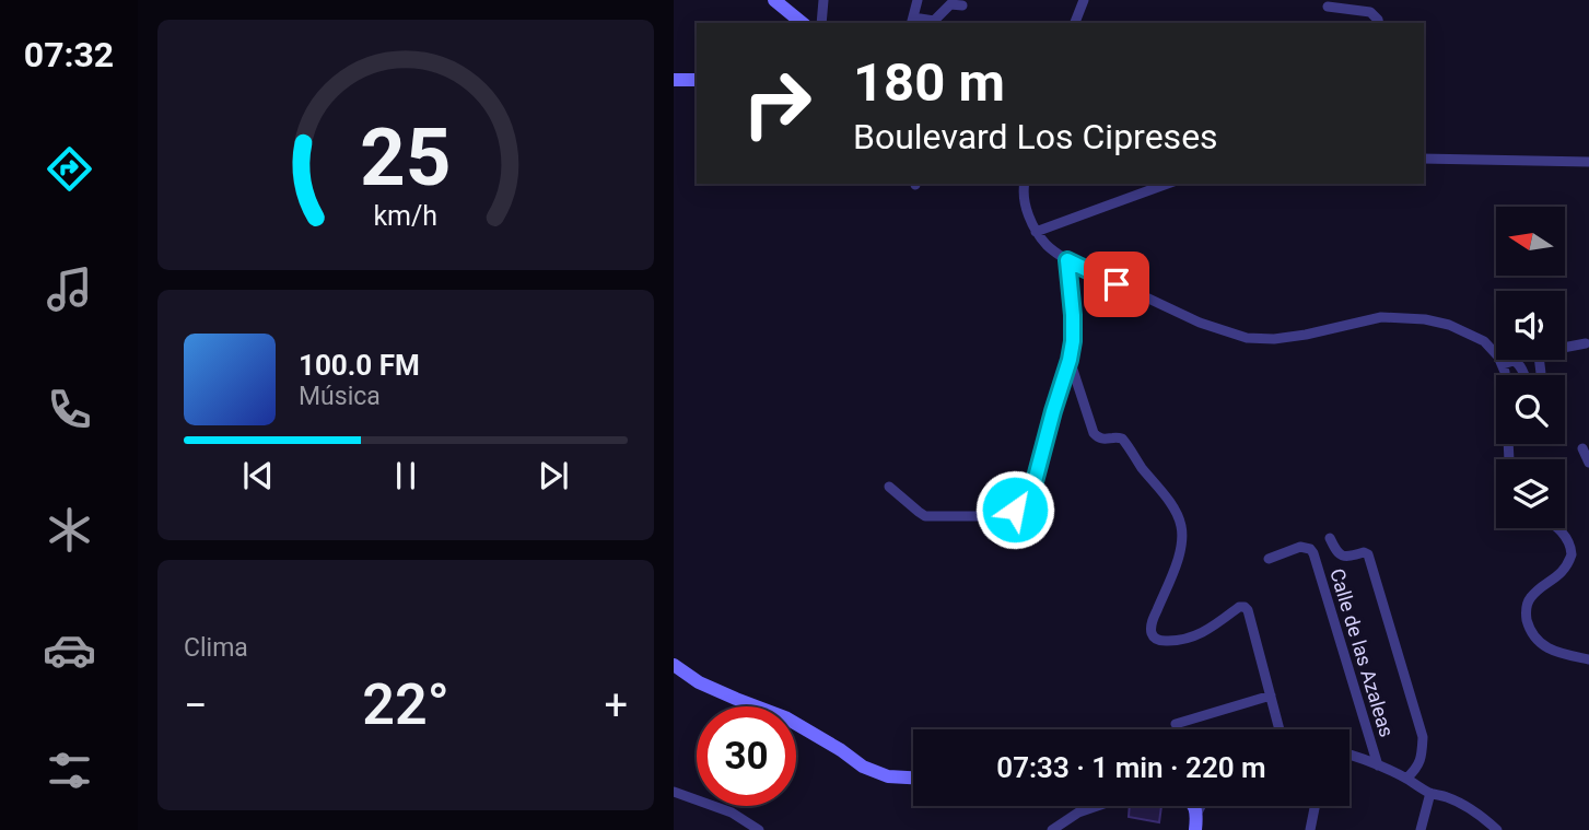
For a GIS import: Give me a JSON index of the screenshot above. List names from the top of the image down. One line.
{"streets":{"street":["Calle de las Azaleas"]},"north":"left","page":{"tabs":"07:32","turn":["180 m","Boulevard Los Cipreses"],"song":["100.0 FM","Música"],"tile":"Clima","heat":["−","22°","+"],"limit":"30","trip":"07:33 · 1 min · 220 m","gauge":["25","km/h"]}}
